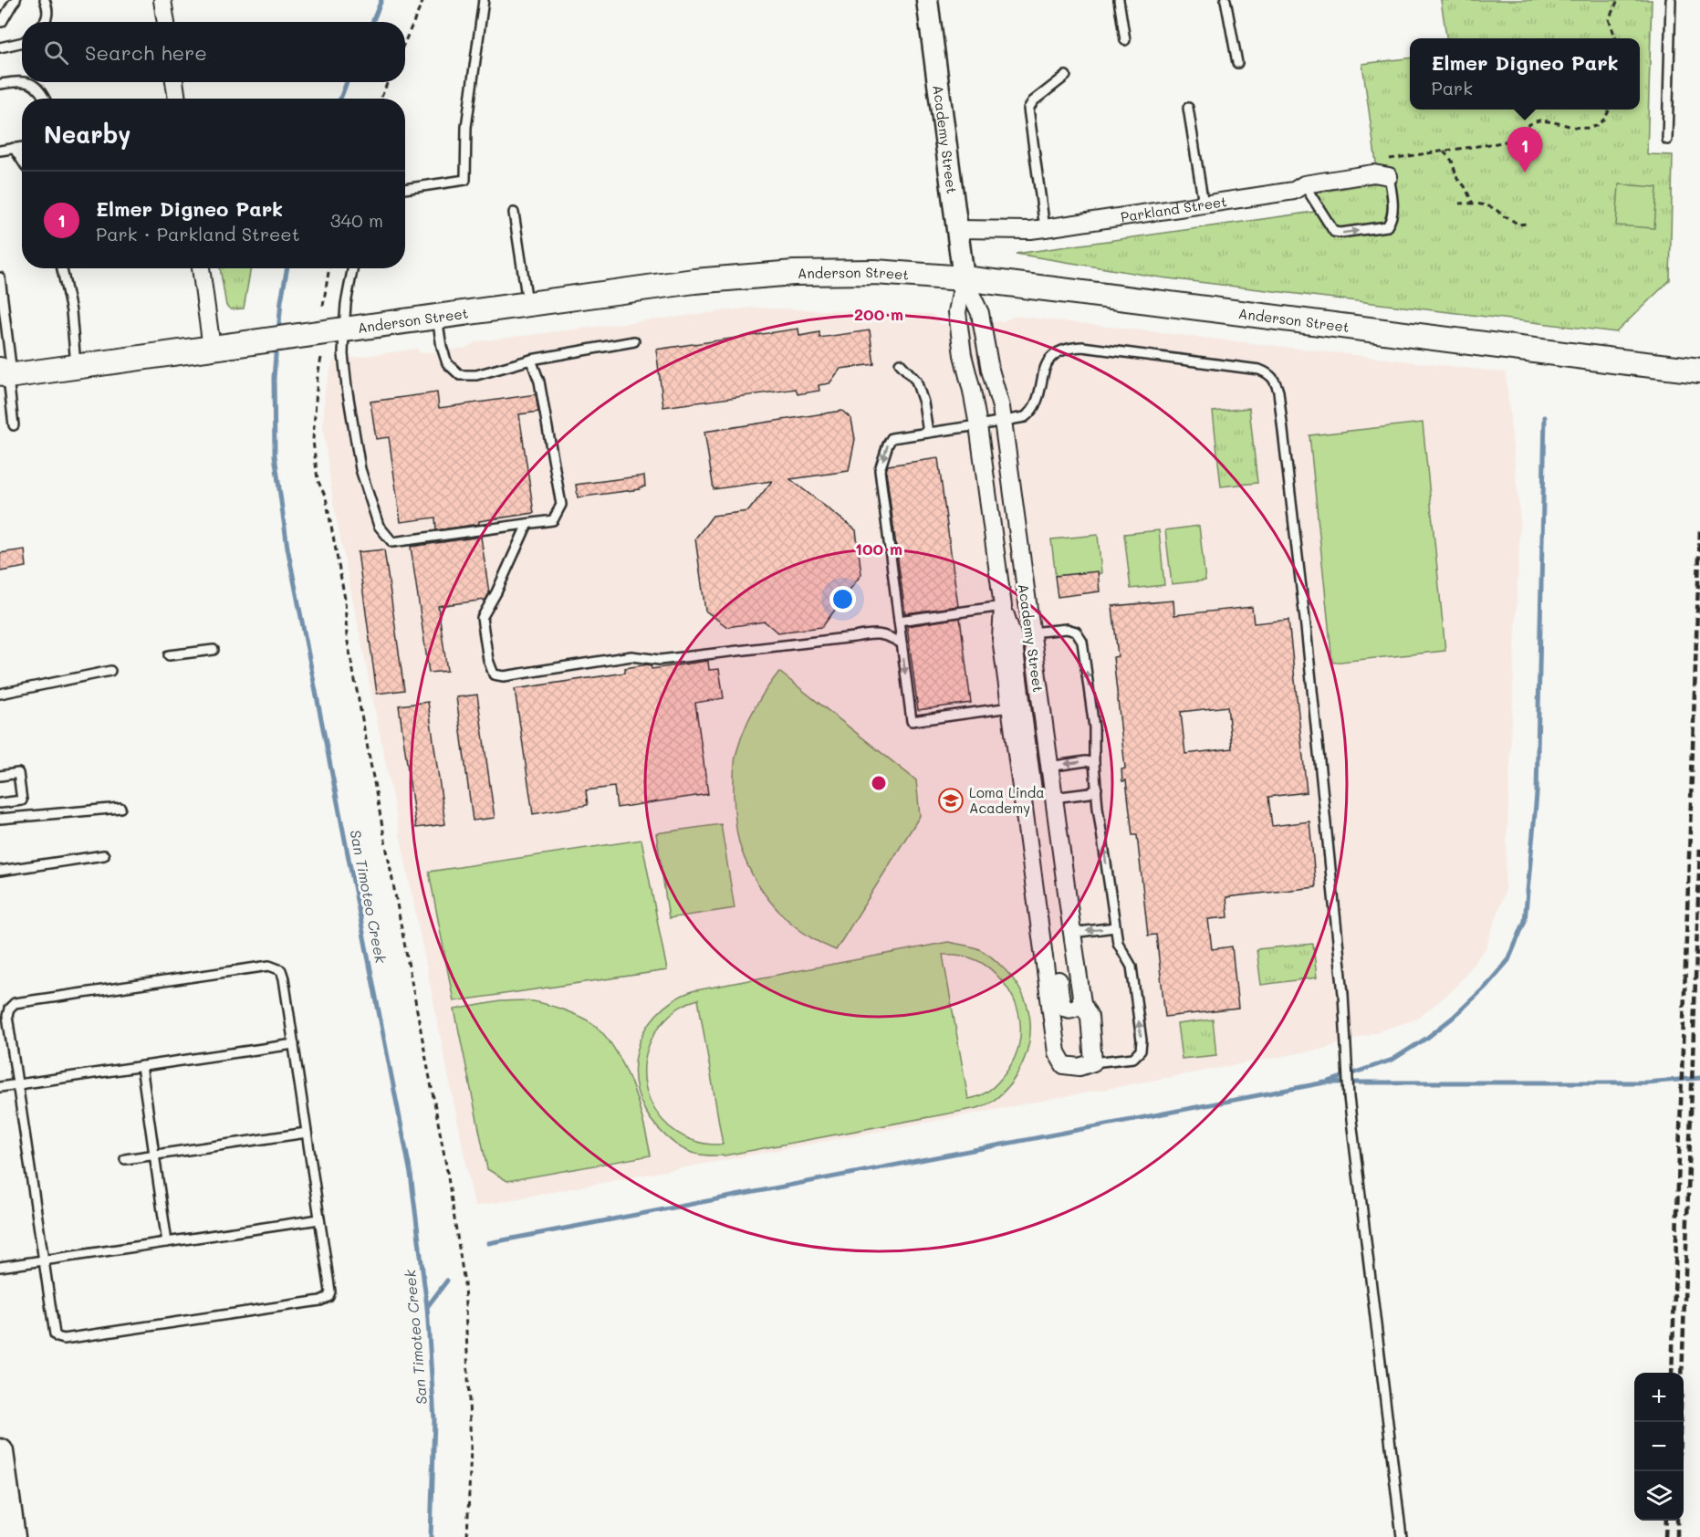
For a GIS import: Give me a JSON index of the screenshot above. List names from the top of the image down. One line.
{"streets":{"main road":["Anderson Street"],"street":["Academy Street","Parkland Street"]},"crossings":[["Academy Street","Parkland Street"],["Academy Street","Anderson Street"]],"water":["San Timoteo Creek"],"places":{"school or university":["Loma Linda Academy"]},"page":{"search":"Search here","popup":["Elmer Digneo Park","Park"],"heading":"Nearby","pins":"1","list":[{"mark":"1","name":"Elmer Digneo Park","note":"Park · Parkland Street","value":"340 m"}],"map_buttons":["+","−"]},"rings":["200 m","100 m"]}
